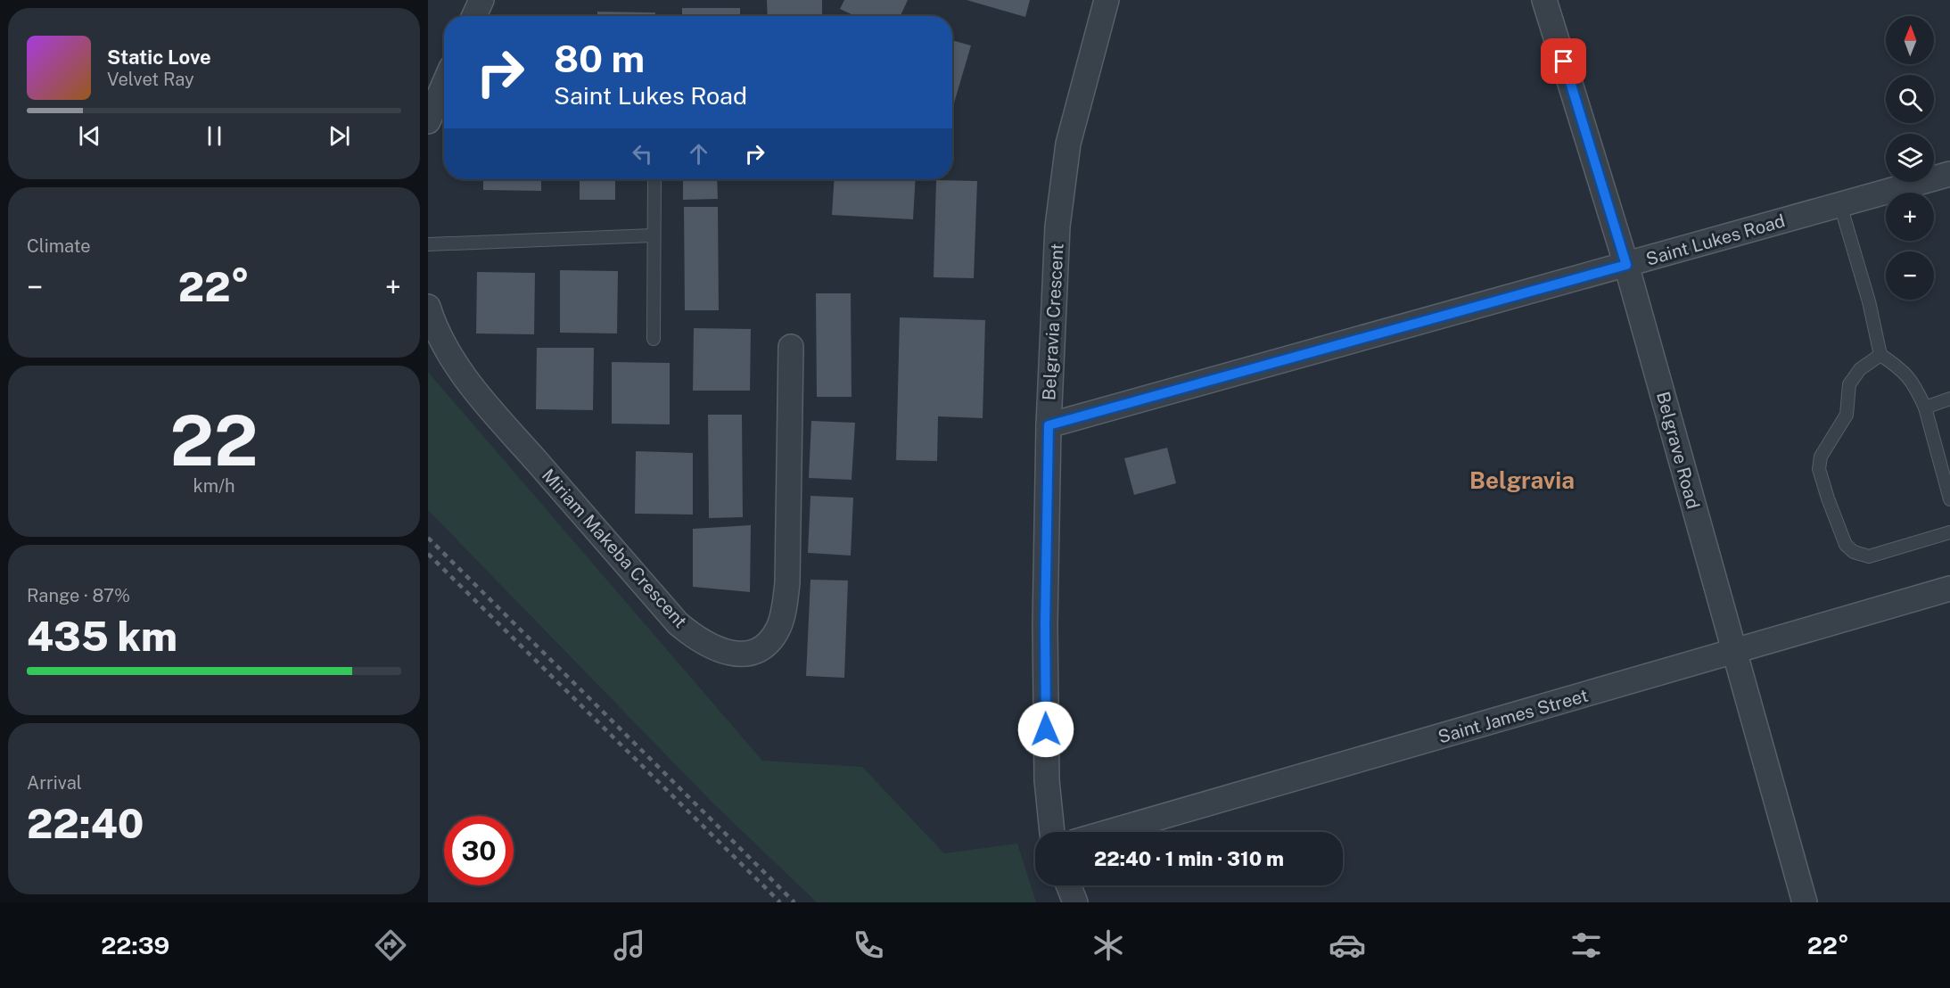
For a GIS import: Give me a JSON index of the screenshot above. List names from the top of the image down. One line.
{"streets":{"street":["Saint Lukes Road","Belgravia Crescent","Belgrave Road","Miriam Makeba Crescent","Saint James Street"]},"crossings":[["Saint Lukes Road","Belgravia Crescent"],["Saint Lukes Road","Belgrave Road"],["Belgrave Road","Saint James Street"]],"districts":["Belgravia"],"north":"top","page":{"map_buttons":["+","−"],"turn":["80 m","Saint Lukes Road"],"song":["Static Love","Velvet Ray"],"tile":["Climate",["22","km/h"],["Range · 87%","435 km"],["Arrival","22:40"]],"heat":["−","22°","+"],"limit":"30","trip":"22:40 · 1 min · 310 m","tabs":["22:39","22°"]}}
